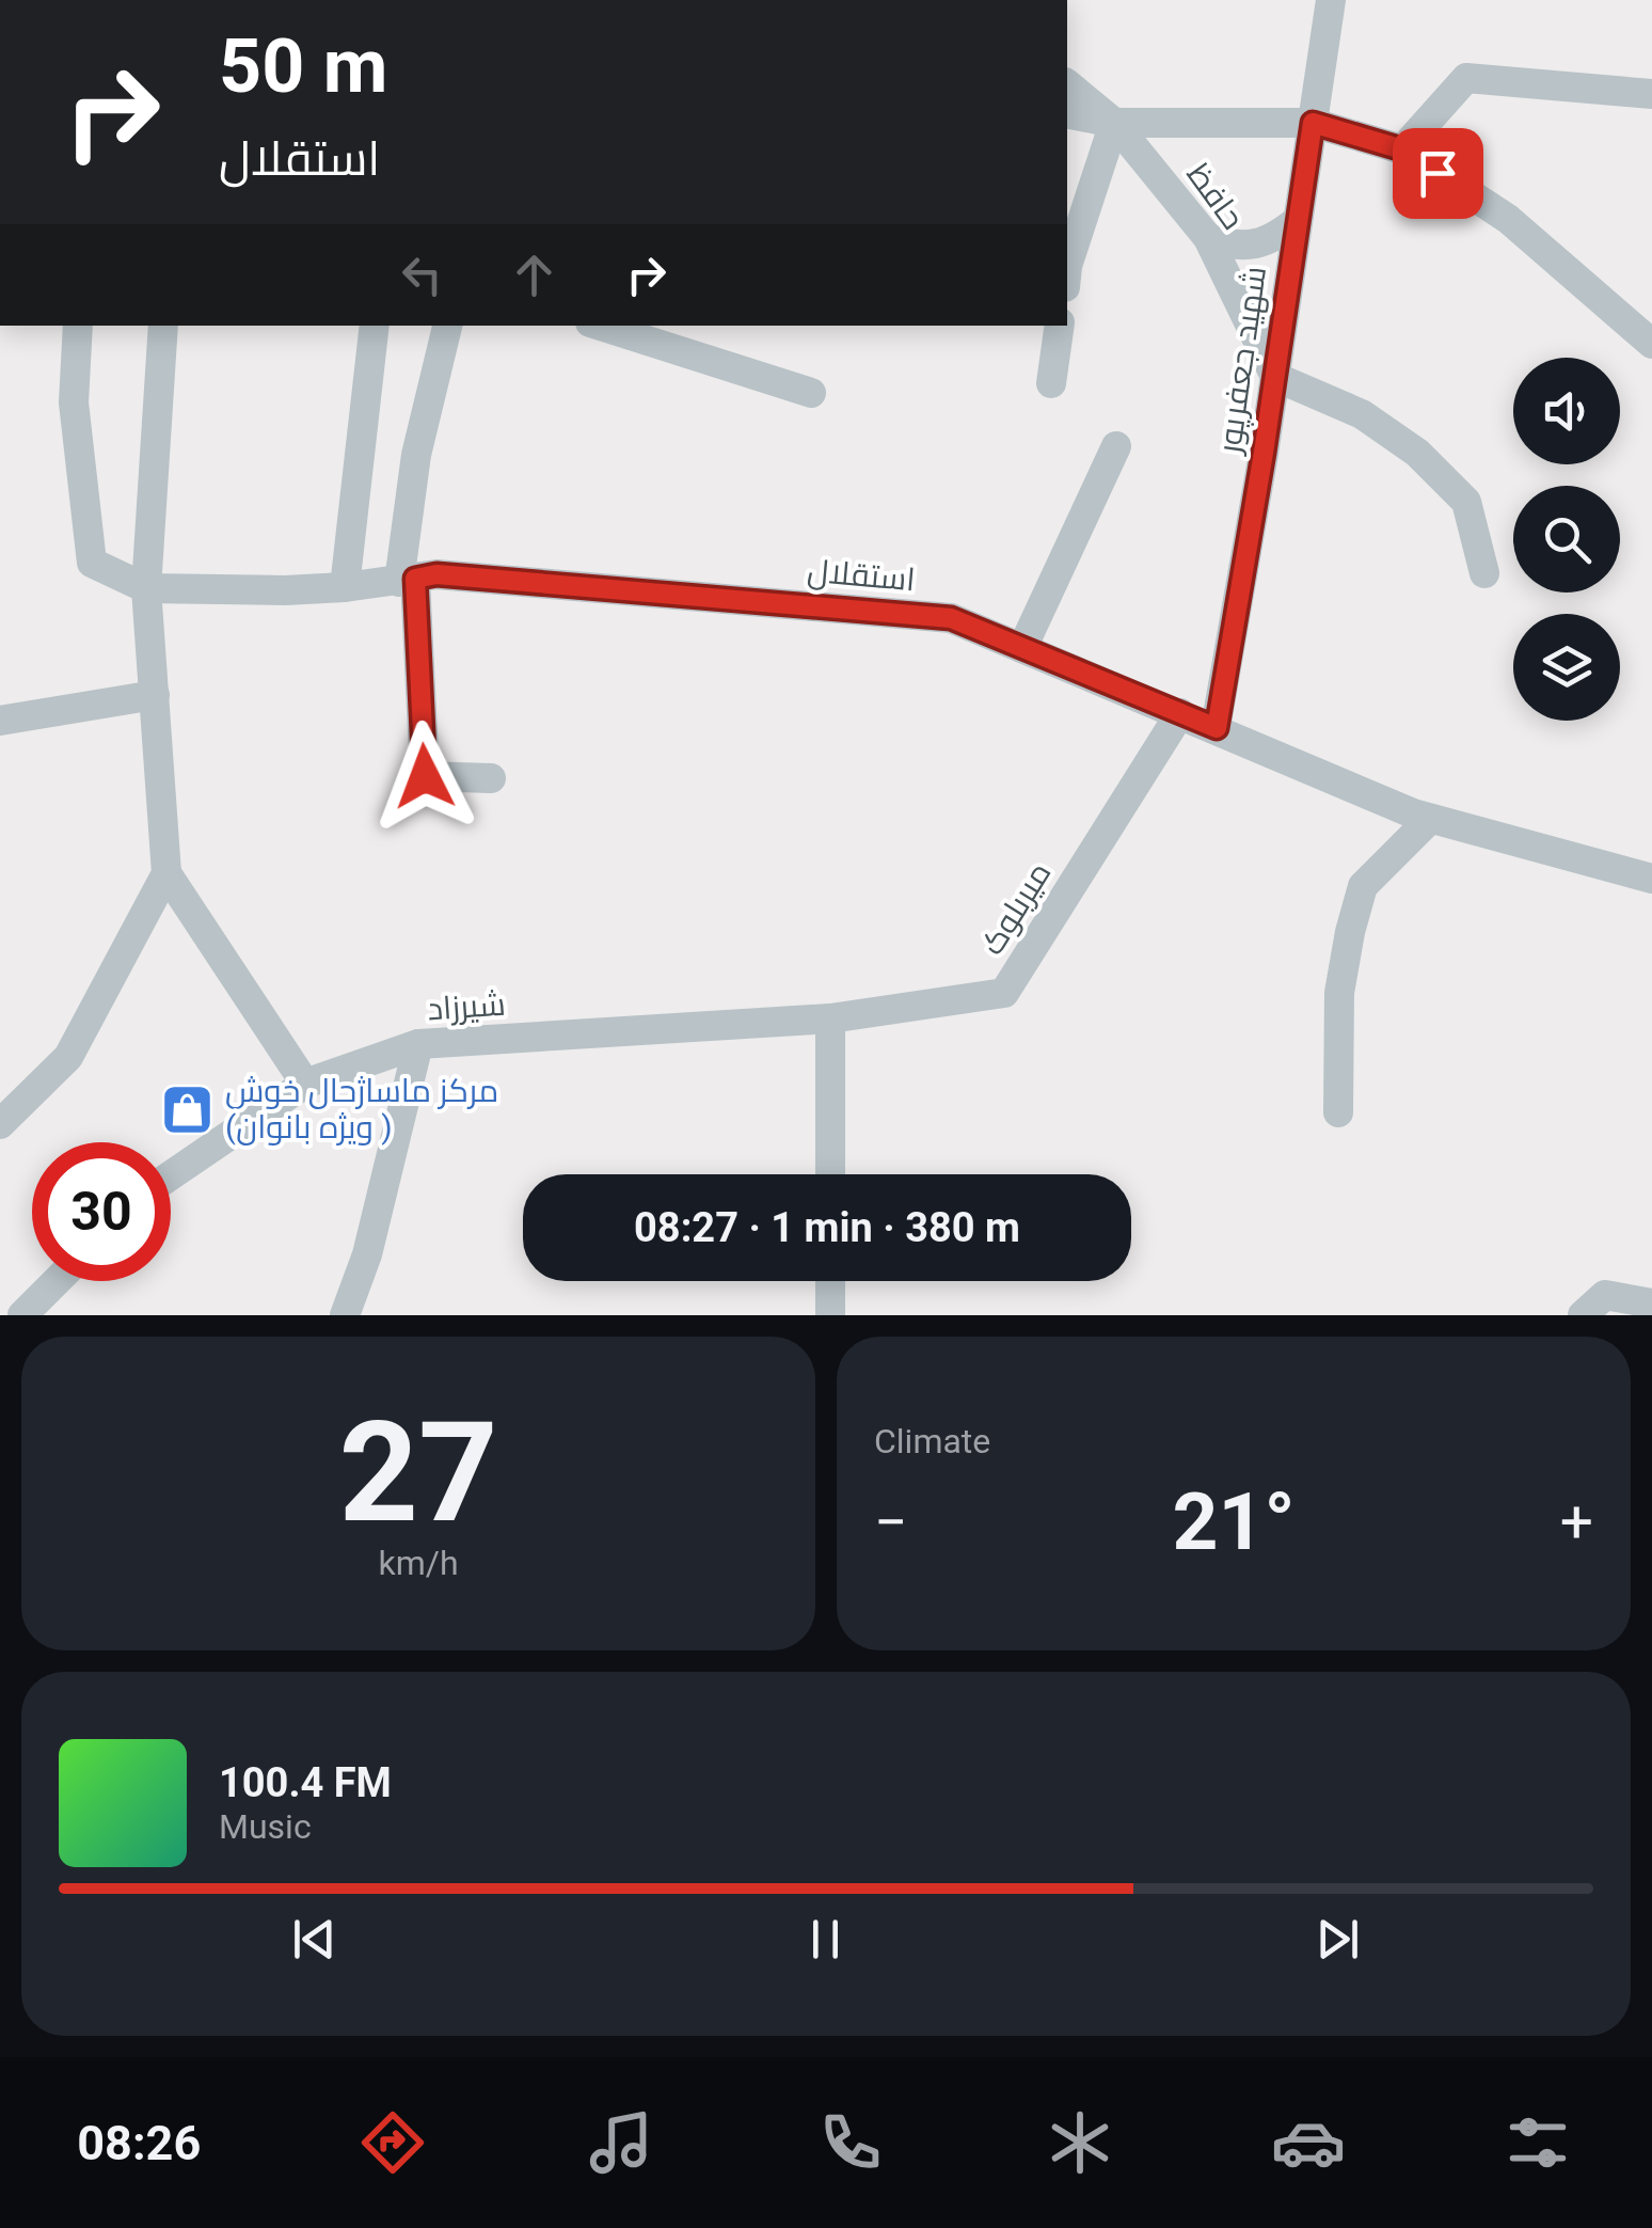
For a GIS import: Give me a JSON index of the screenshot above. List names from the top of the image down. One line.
{"streets":{"street":["حافظ","شهید جعفرپور","استقلال","میربلوک","شیرزاد"]},"crossings":[["حافظ","شهید جعفرپور"],["شهید جعفرپور","استقلال"],["استقلال","میربلوک"],["میربلوک","شیرزاد"]],"places":{"shop":["مرکز ماساژحال خوش (ویژه بانوان )"]},"page":{"turn":["50 m","استقلال"],"limit":"30","trip":"08:27 · 1 min · 380 m","tile":[["27","km/h"],"Climate"],"heat":["−","21°","+"],"song":["100.4 FM","Music"],"tabs":"08:26"}}
